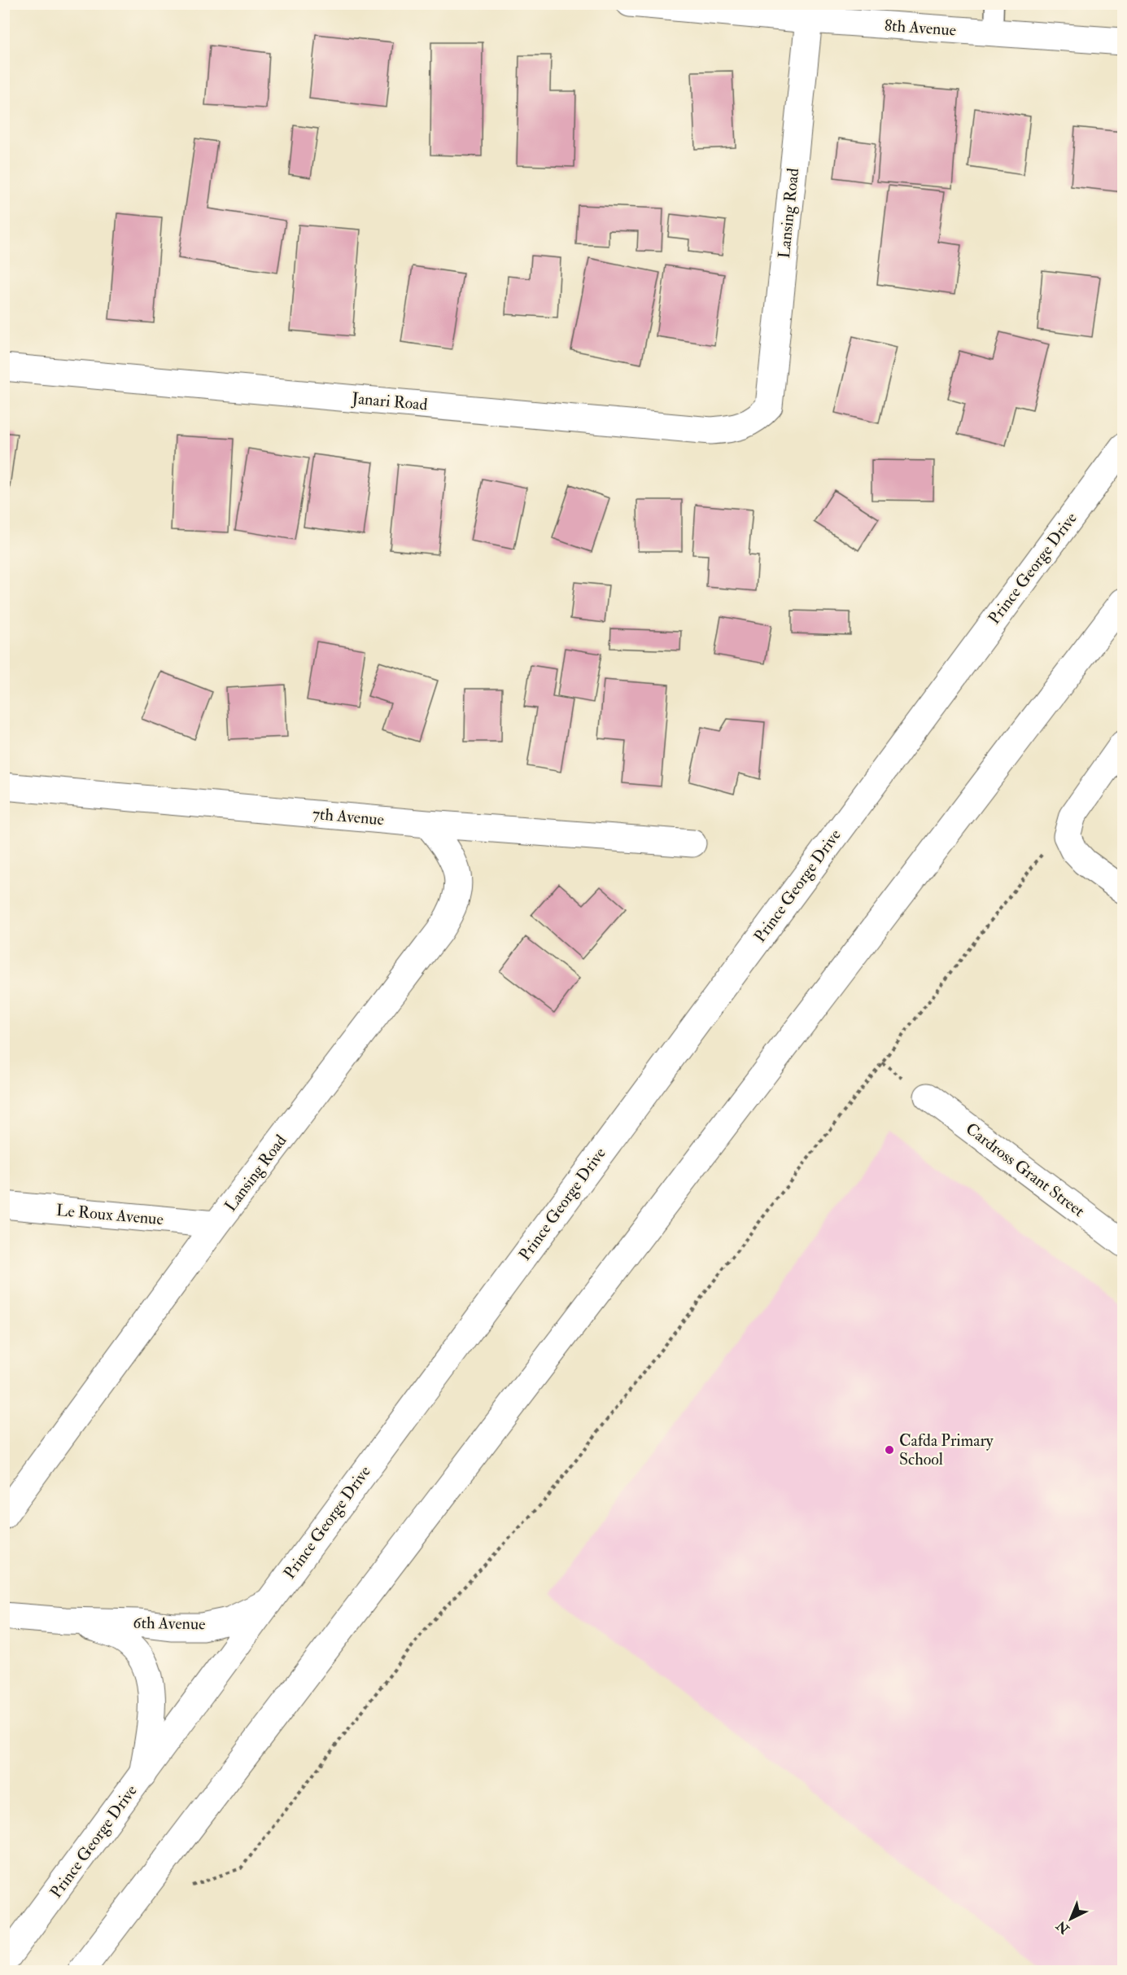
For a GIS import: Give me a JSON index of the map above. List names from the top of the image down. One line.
{"streets":{"street":["8th Avenue","Lansing Road","Janari Road","Prince George Drive","7th Avenue","Cardross Grant Street","Le Roux Avenue","6th Avenue"]},"crossings":[["8th Avenue","Lansing Road"],["Lansing Road","Janari Road"],["Lansing Road","7th Avenue"],["Lansing Road","Le Roux Avenue"],["Prince George Drive","6th Avenue"]],"places":["Cafda Primary School"],"north":"bottom left"}
